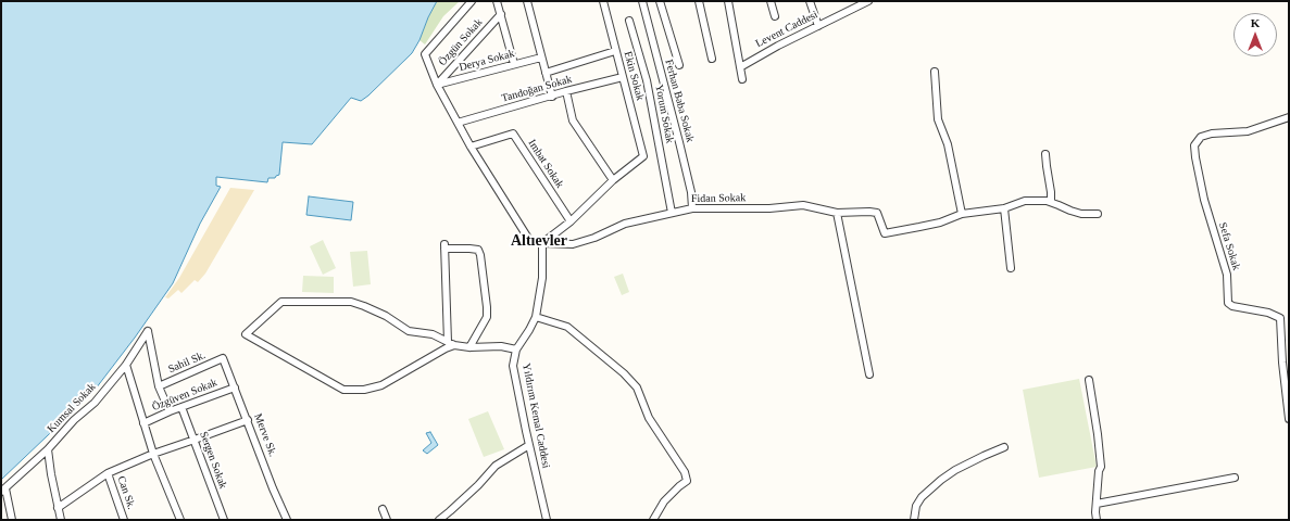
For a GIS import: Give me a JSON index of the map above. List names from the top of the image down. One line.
{"streets":{"street":["Levent Caddesi","Özgün Sokak","Derya Sokak","Ekin Sokak","Tandoğan Sokak","Ferhan Baba Sokak","Yorum Sokak","Imbat Sokak","Fidan Sokak","Sefa Sokak","Sahil Sk.","Özgüven Sokak","Kumsal Sokak","Yıldırım Kemal Caddesi","Merve Sk.","Sergen Sokak","Can Sk."]},"crossings":[["Özgün Sokak","Derya Sokak"],["Ekin Sokak","Tandoğan Sokak"],["Ferhan Baba Sokak","Fidan Sokak"],["Yorum Sokak","Fidan Sokak"],["Fidan Sokak","Yıldırım Kemal Caddesi"],["Sahil Sk.","Kumsal Sokak"],["Sahil Sk.","Merve Sk."],["Özgüven Sokak","Merve Sk."],["Özgüven Sokak","Sergen Sokak"]],"districts":["Altıevler"],"north":"top"}
